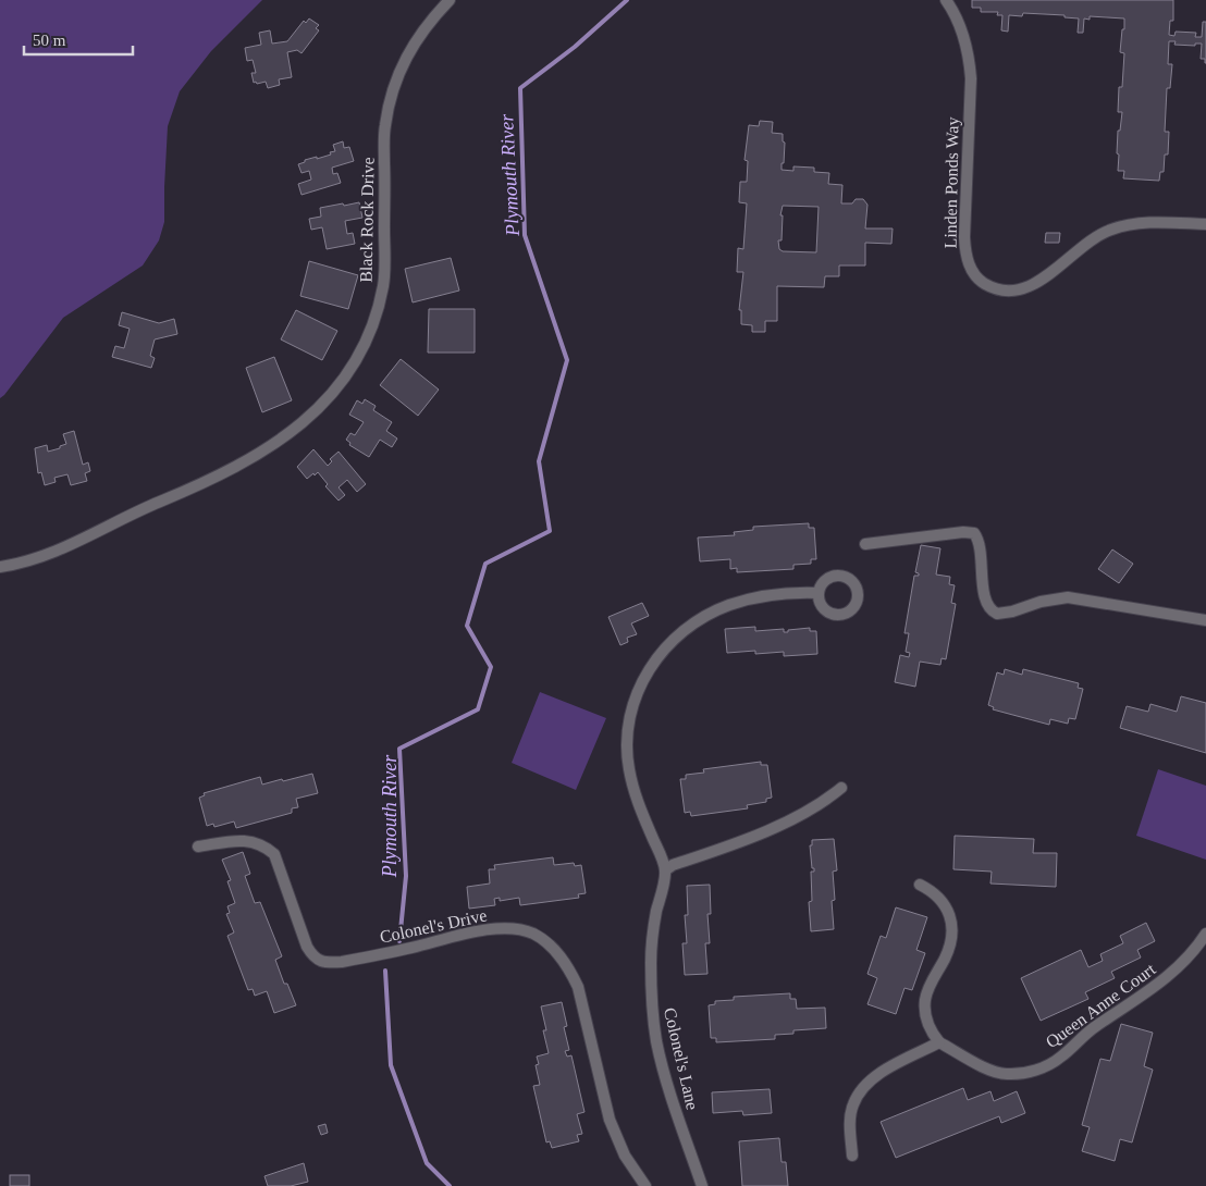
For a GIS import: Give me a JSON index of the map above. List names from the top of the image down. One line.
{"streets":{"street":["Linden Ponds Way","Black Rock Drive","Colonel's Drive","Queen Anne Court","Colonel's Lane"]},"water":["Plymouth River"],"scale_bar":"50 m"}
